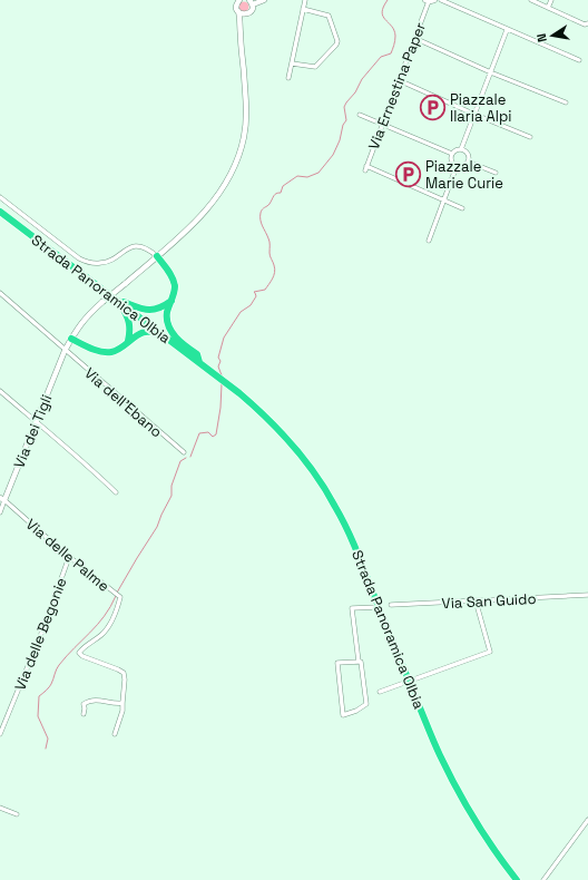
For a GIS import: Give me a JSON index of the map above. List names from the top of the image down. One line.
{"streets":{"highway":["Strada Panoramica Olbia"],"street":["Via Ernestina Paper","Via dell'Ebano","Via dei Tigli","Via delle Palme","Via San Guido","Via delle Begonie"]},"crossings":[["Via dell'Ebano","Via dei Tigli"],["Via dei Tigli","Via delle Palme"],["Via delle Palme","Via delle Begonie"]],"places":{"parking":["Piazzale Ilaria Alpi","Piazzale Marie Curie"]},"north":"left"}
